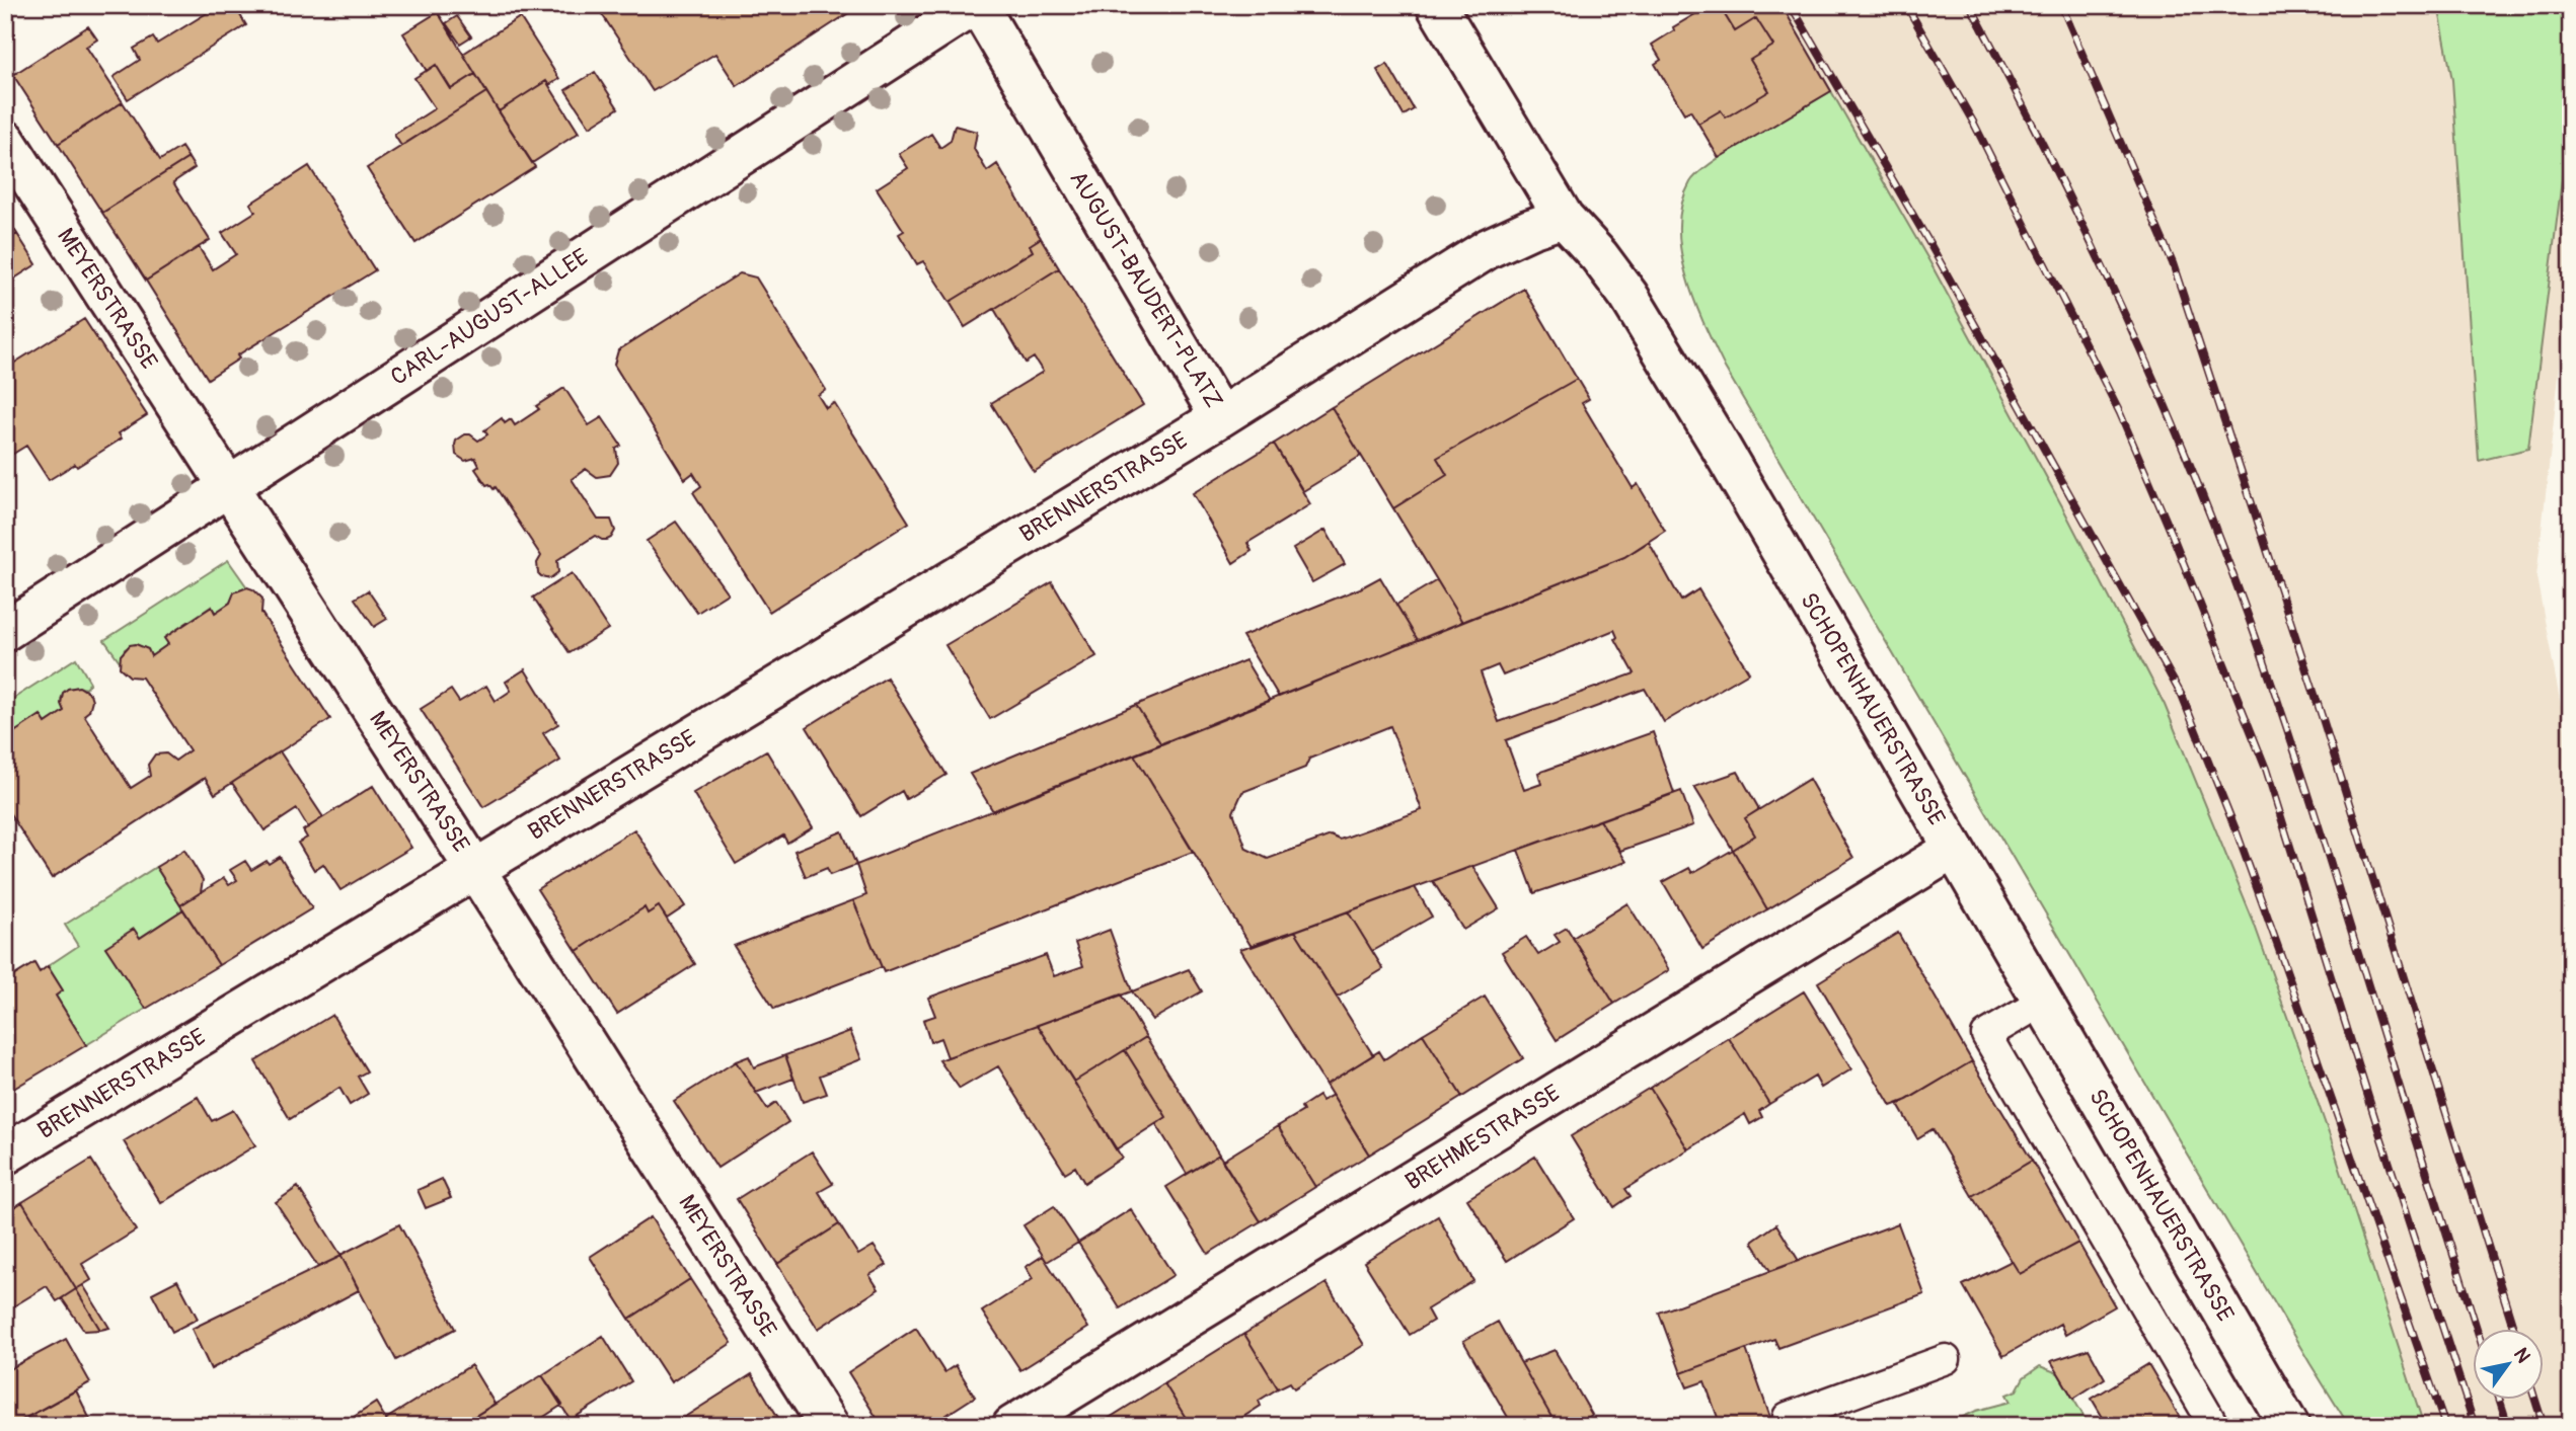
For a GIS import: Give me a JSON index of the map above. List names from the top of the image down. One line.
{"streets":{"street":["AUGUST-BAUDERT-PLATZ","MEYERSTRASSE","CARL-AUGUST-ALLEE","BRENNERSTRASSE","SCHOPENHAUERSTRASSE","BREHMESTRASSE"]},"crossings":[["AUGUST-BAUDERT-PLATZ","CARL-AUGUST-ALLEE"],["AUGUST-BAUDERT-PLATZ","BRENNERSTRASSE"],["AUGUST-BAUDERT-PLATZ","SCHOPENHAUERSTRASSE"],["MEYERSTRASSE","CARL-AUGUST-ALLEE"],["MEYERSTRASSE","BRENNERSTRASSE"],["SCHOPENHAUERSTRASSE","BREHMESTRASSE"]],"north":"top right"}
